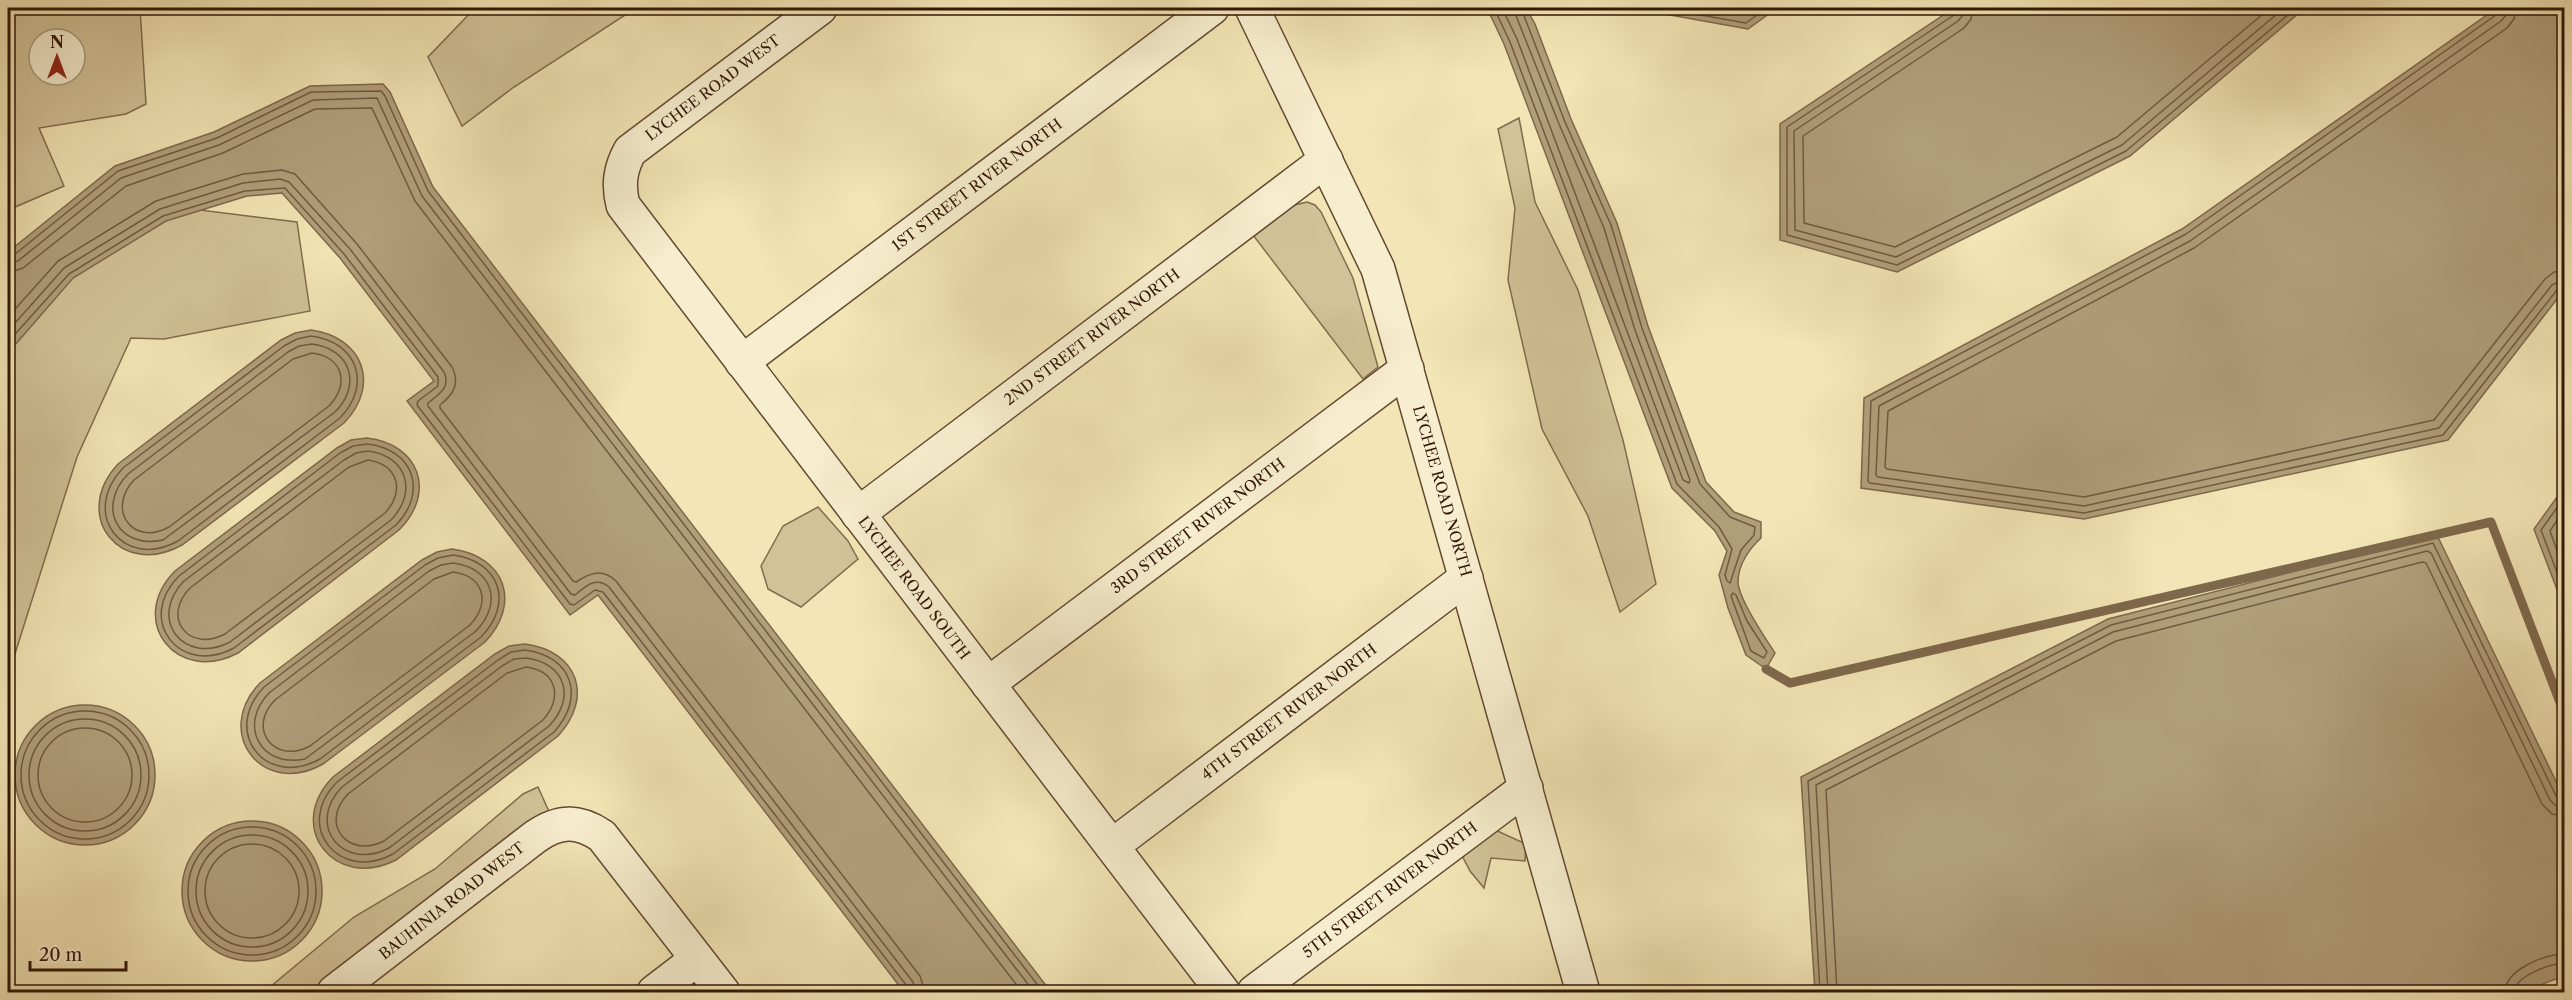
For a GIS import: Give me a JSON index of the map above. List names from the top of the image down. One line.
{"streets":{"street":["LYCHEE ROAD WEST","1ST STREET RIVER NORTH","2ND STREET RIVER NORTH","LYCHEE ROAD NORTH","3RD STREET RIVER NORTH","LYCHEE ROAD SOUTH","4TH STREET RIVER NORTH","5TH STREET RIVER NORTH","BAUHINIA ROAD WEST"]},"crossings":[["LYCHEE ROAD WEST","LYCHEE ROAD SOUTH"],["1ST STREET RIVER NORTH","LYCHEE ROAD SOUTH"],["2ND STREET RIVER NORTH","LYCHEE ROAD NORTH"],["2ND STREET RIVER NORTH","LYCHEE ROAD SOUTH"],["LYCHEE ROAD NORTH","3RD STREET RIVER NORTH"],["LYCHEE ROAD NORTH","4TH STREET RIVER NORTH"],["LYCHEE ROAD NORTH","5TH STREET RIVER NORTH"],["3RD STREET RIVER NORTH","LYCHEE ROAD SOUTH"],["LYCHEE ROAD SOUTH","4TH STREET RIVER NORTH"]],"scale_bar":"20 m","north":"top"}
